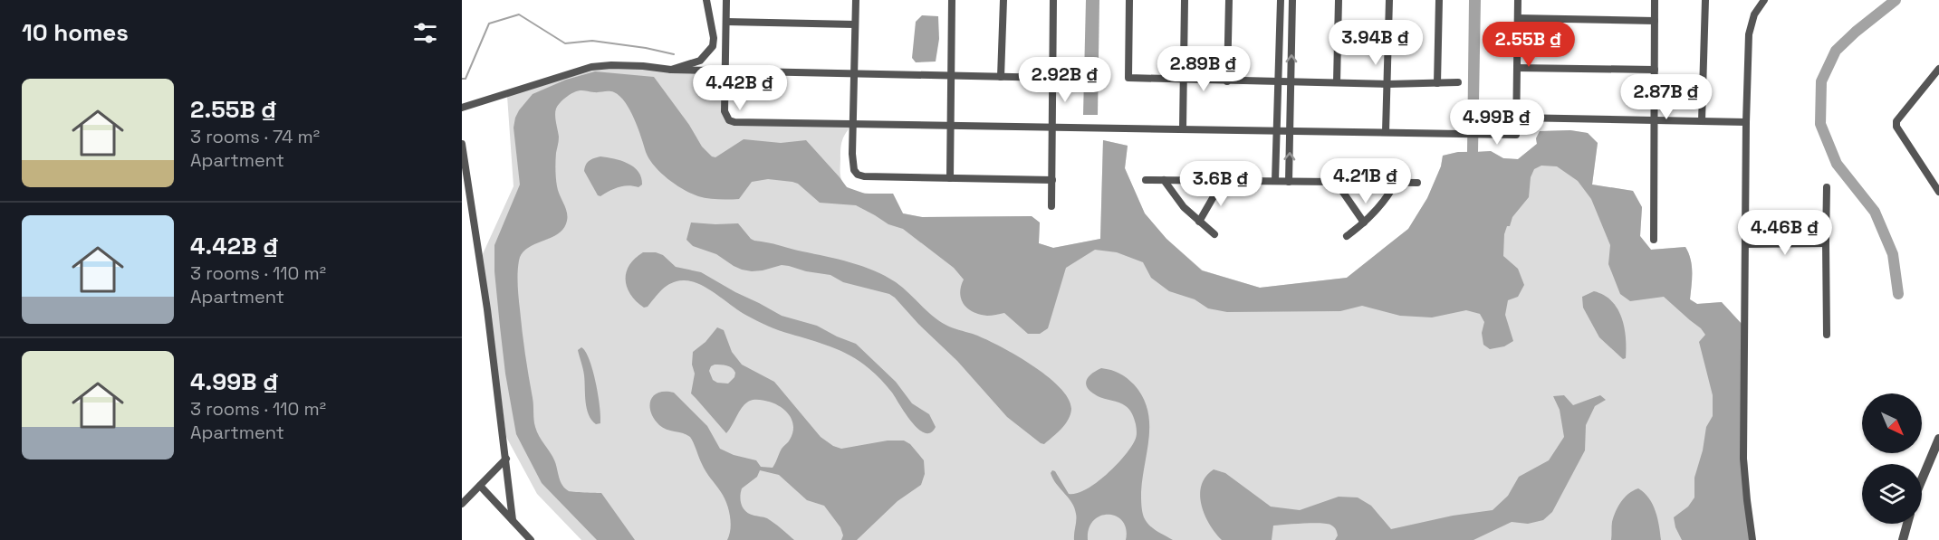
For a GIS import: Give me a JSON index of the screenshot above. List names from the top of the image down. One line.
{"north":"bottom right","page":{"heading":"10 homes","price":["3.94B ₫","2.55B ₫","2.89B ₫","2.92B ₫","4.42B ₫","2.87B ₫","4.99B ₫","4.21B ₫","3.6B ₫","4.46B ₫"],"list":[{"name":"2.55B ₫","note":"3 rooms · 74 m² · Apartment"},{"name":"4.42B ₫","note":"3 rooms · 110 m² · Apartment"},{"name":"4.99B ₫","note":"3 rooms · 110 m² · Apartment"}]}}
